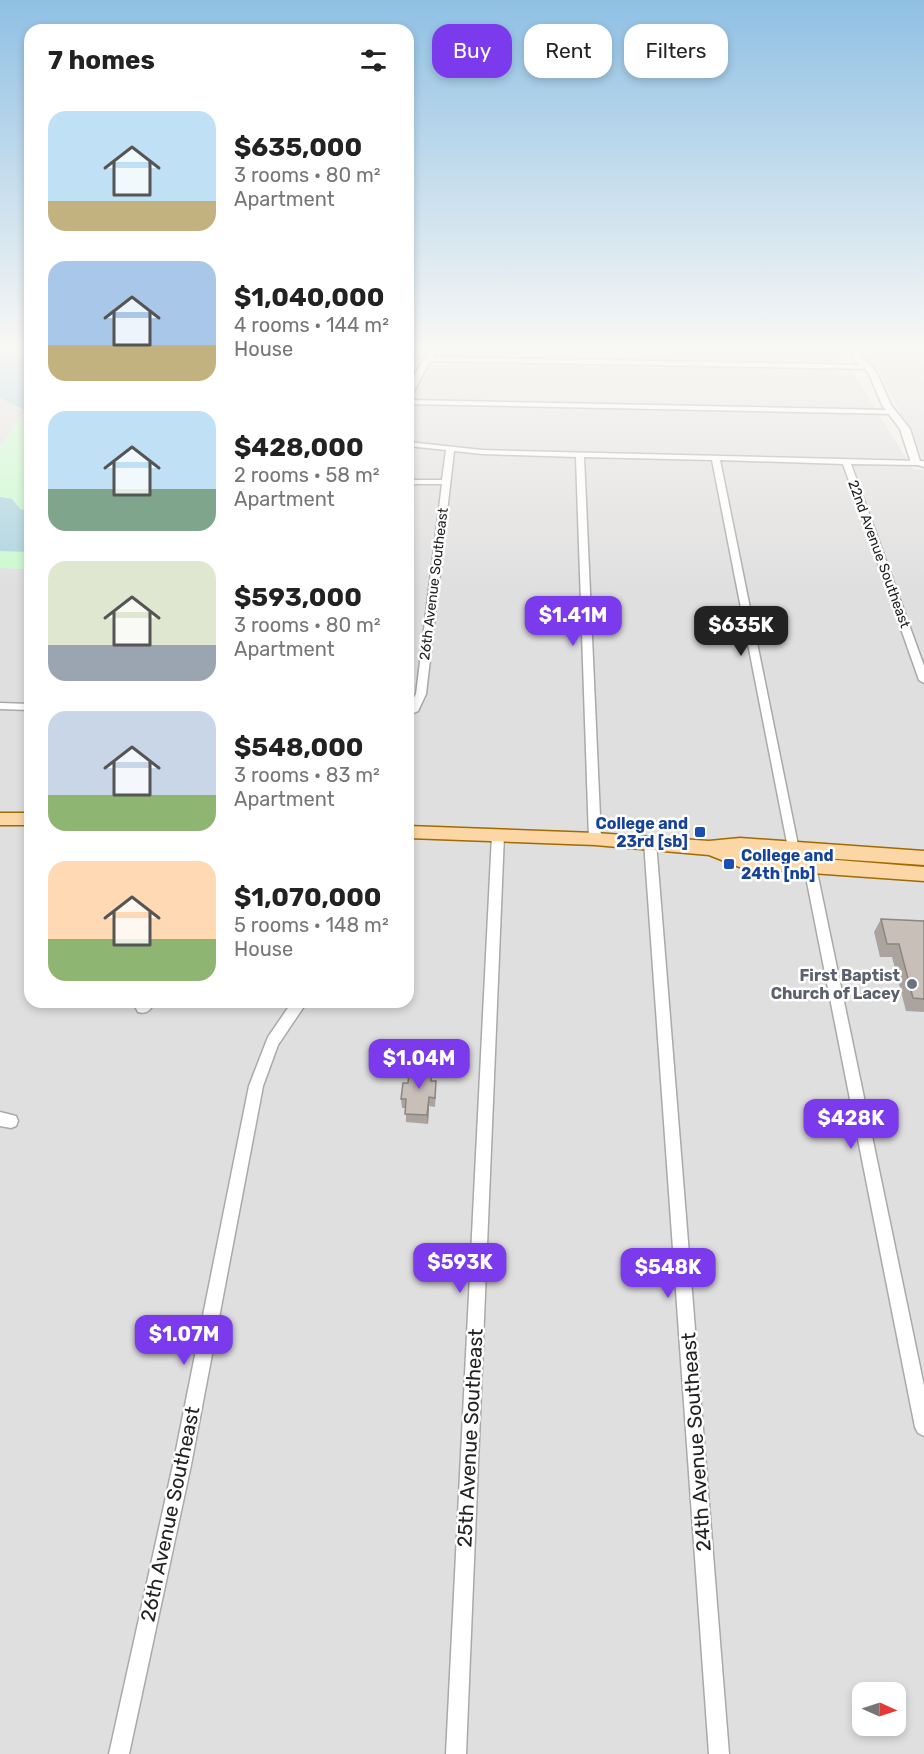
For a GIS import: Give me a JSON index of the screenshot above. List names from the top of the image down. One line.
{"streets":{"street":["22nd Avenue Southeast","26th Avenue Southeast","25th Avenue Southeast","24th Avenue Southeast"]},"places":{"transit":["College and 23rd [sb]","College and 24th [nb]"],"other":["First Baptist Church of Lacey"]},"north":"right","page":{"chip":["Buy","Rent","Filters"],"heading":"7 homes","list":[{"name":"$635,000","note":"3 rooms · 80 m² · Apartment"},{"name":"$1,040,000","note":"4 rooms · 144 m² · House"},{"name":"$428,000","note":"2 rooms · 58 m² · Apartment"},{"name":"$593,000","note":"3 rooms · 80 m² · Apartment"},{"name":"$548,000","note":"3 rooms · 83 m² · Apartment"},{"name":"$1,070,000","note":"5 rooms · 148 m² · House"}],"price":["$1.41M","$635K","$1.04M","$428K","$593K","$548K","$1.07M"]}}
